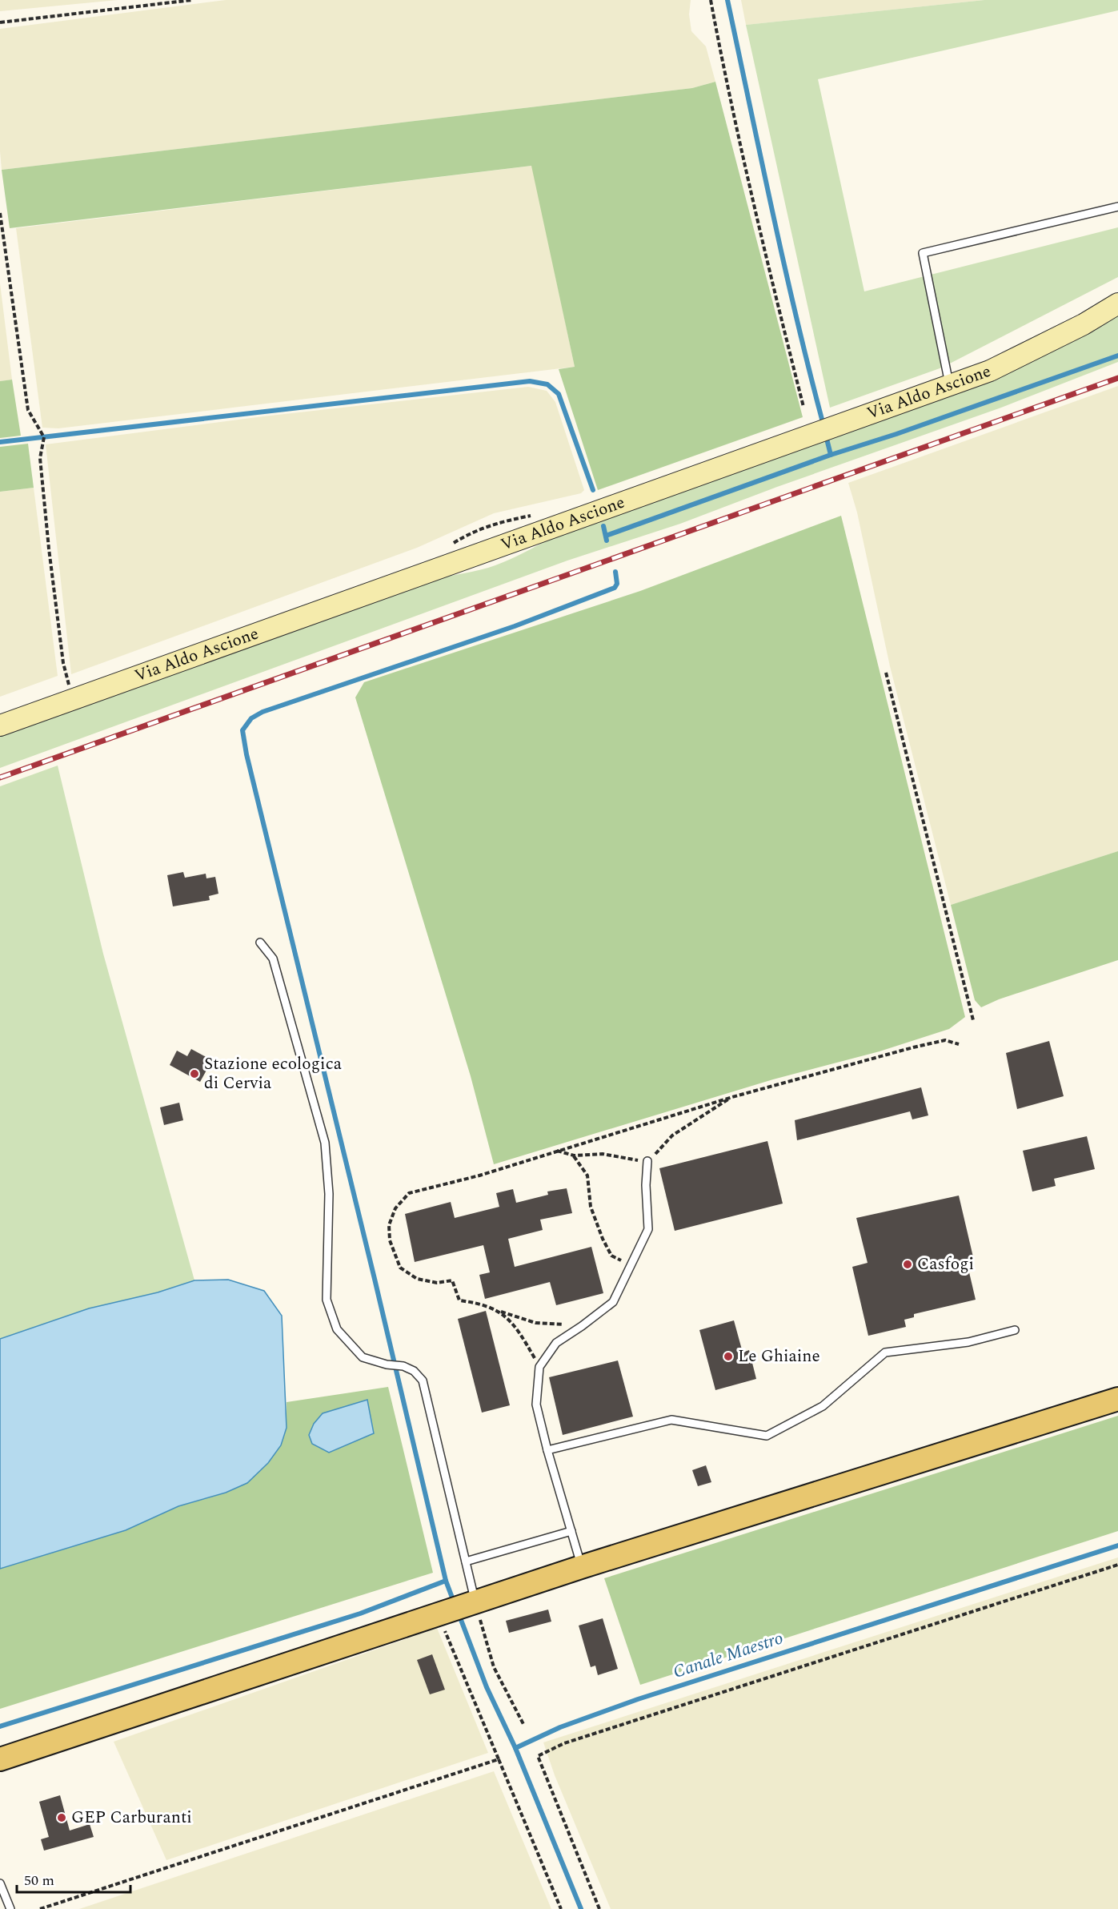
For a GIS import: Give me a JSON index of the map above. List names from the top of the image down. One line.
{"streets":{"street":["Via Aldo Ascione"]},"water":["Canale Maestro"],"places":["Stazione ecologica di Cervia","Casfogi","Le Ghiaine","GEP Carburanti"],"scale_bar":"50 m"}
